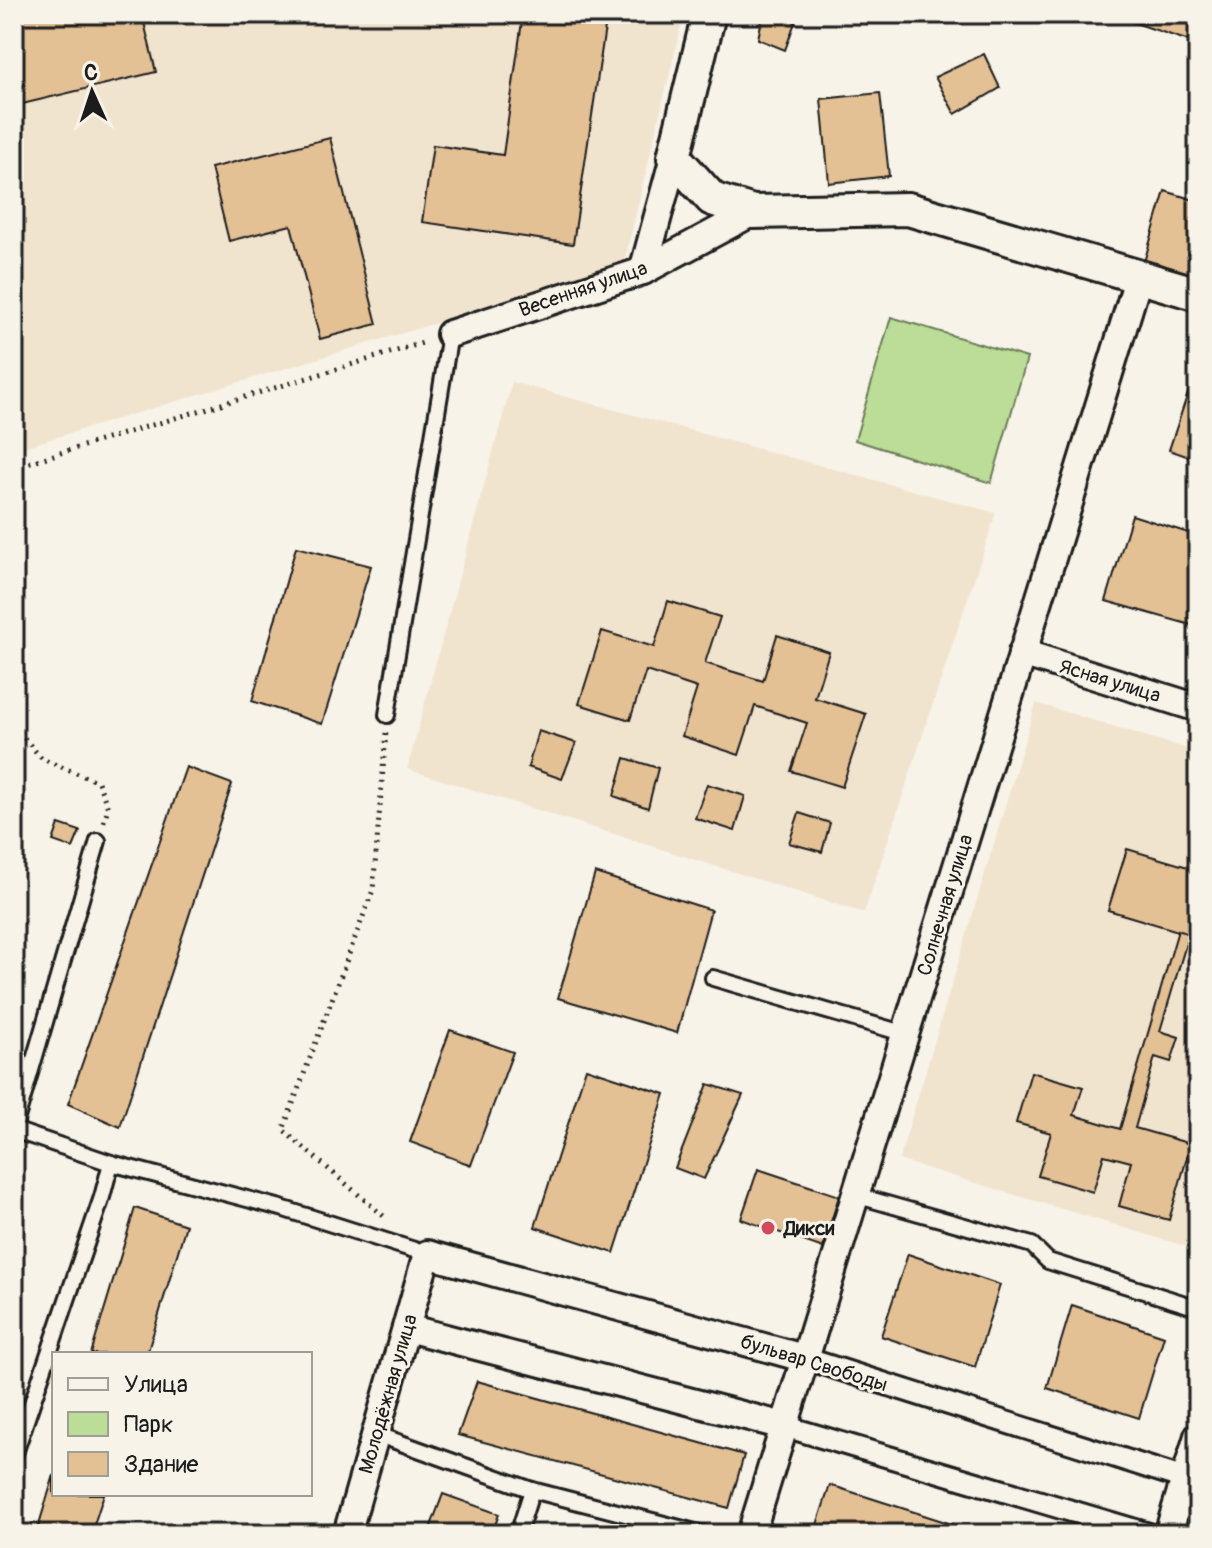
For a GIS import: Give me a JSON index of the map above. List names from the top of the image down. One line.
{"streets":{"street":["Весенняя улица","Ясная улица","Солнечная улица","бульвар Свободы","Молодёжная улица"]},"crossings":[["Весенняя улица","Солнечная улица"],["Ясная улица","Солнечная улица"],["Солнечная улица","бульвар Свободы"],["бульвар Свободы","Молодёжная улица"]],"places":["Дикси"],"legend":["Улица","Парк","Здание"],"north":"top"}
